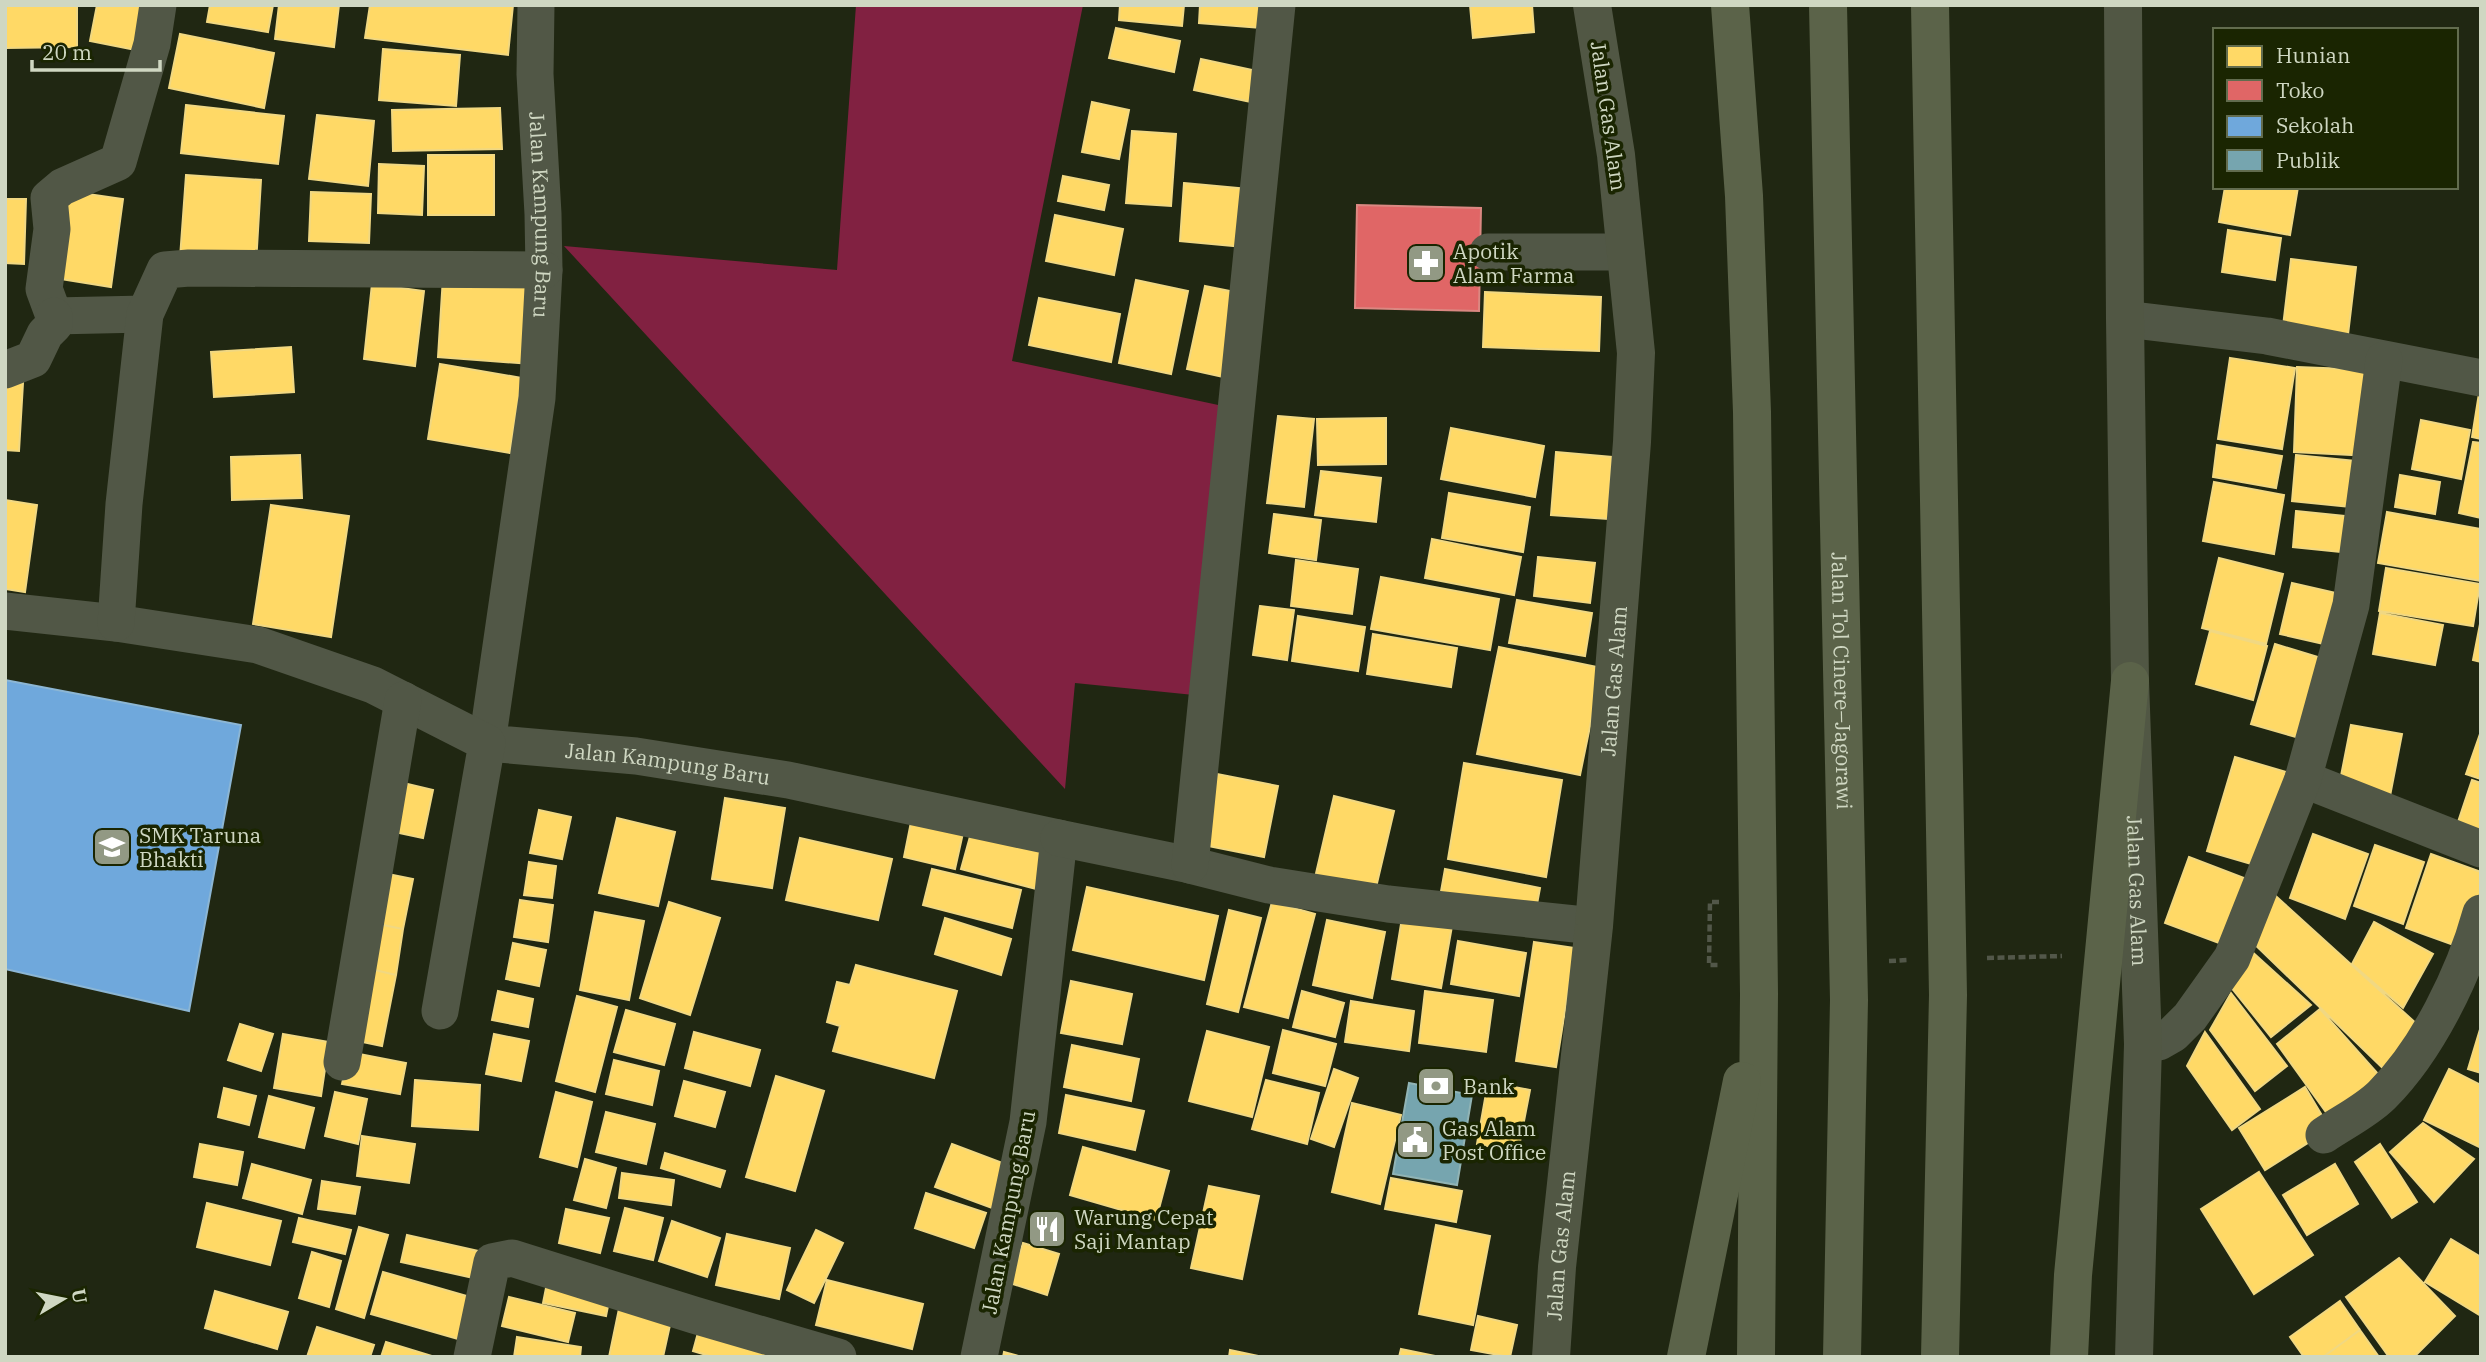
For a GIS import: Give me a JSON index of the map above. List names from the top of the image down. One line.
{"streets":{"highway":["Jalan Tol Cinere–Jagorawi"],"main road":["Jalan Gas Alam"],"street":["Jalan Kampung Baru"]},"places":{"pharmacy":["Apotik Alam Farma"],"school or university":["SMK Taruna Bhakti"],"bank":["Bank"],"public building":["Gas Alam Post Office"],"restaurant":["Warung Cepat Saji Mantap"]},"legend":["Hunian","Toko","Sekolah","Publik"],"scale_bar":"20 m","north":"right"}
